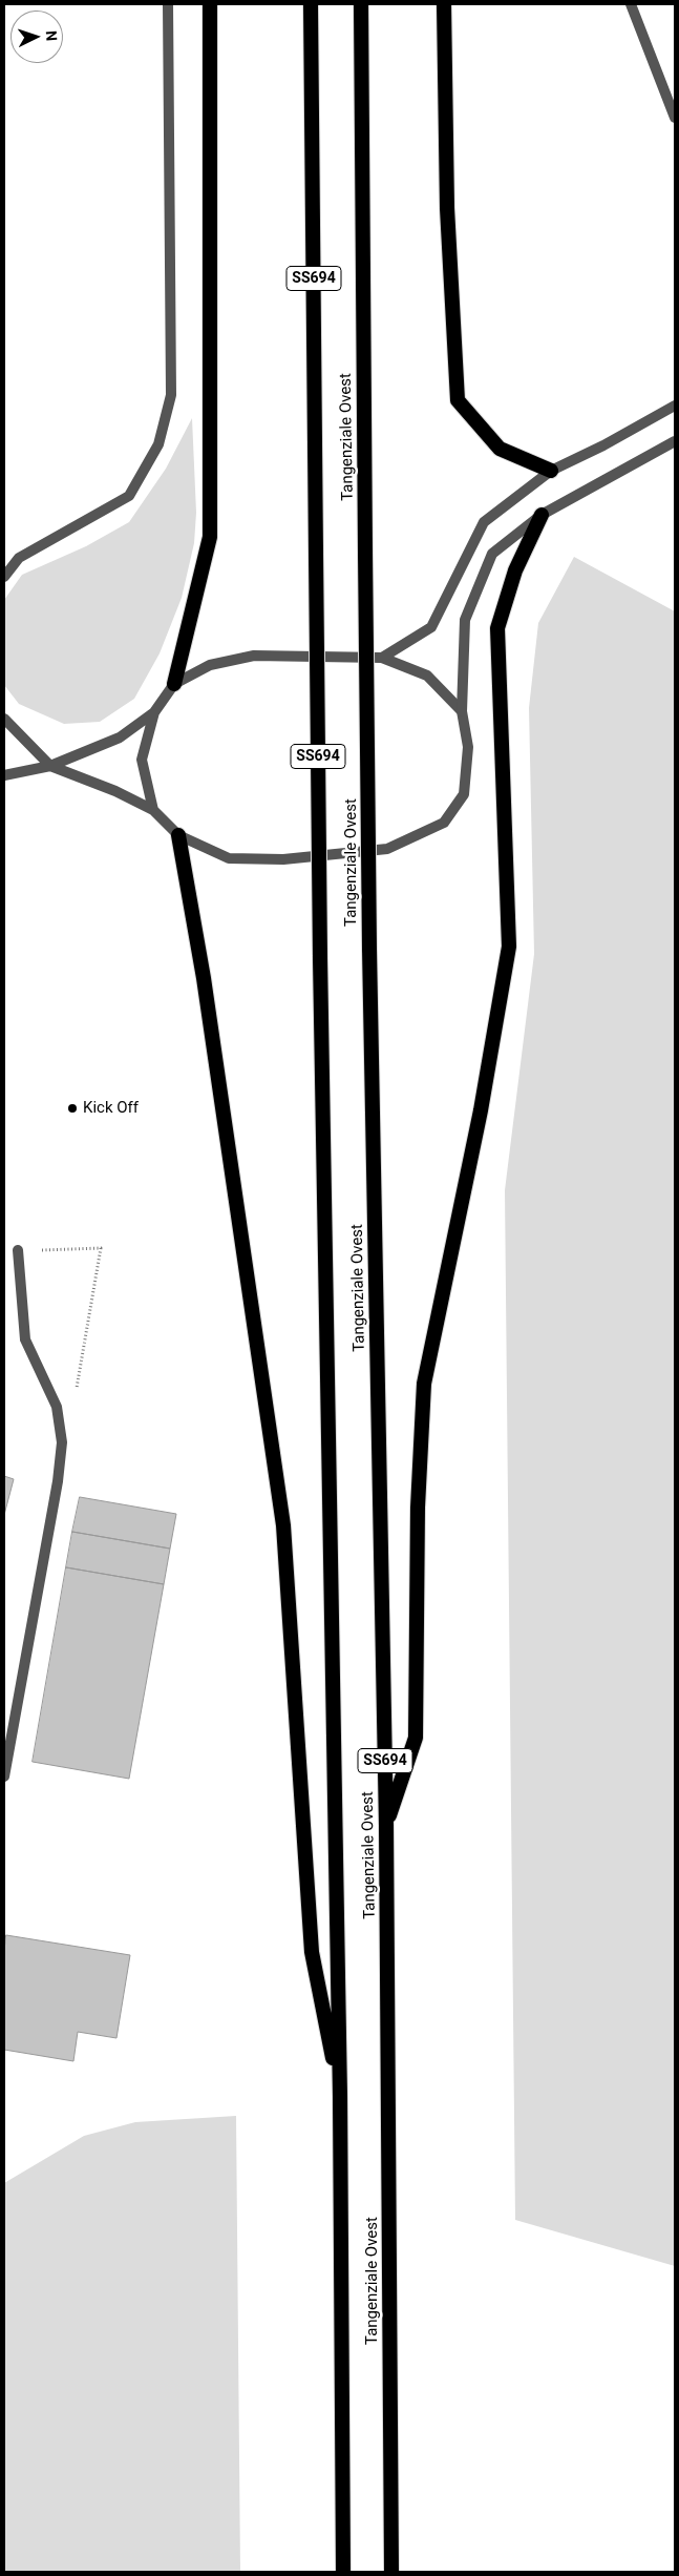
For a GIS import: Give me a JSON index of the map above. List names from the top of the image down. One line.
{"streets":{"highway":["SS694","Tangenziale Ovest"]},"places":["Kick Off"],"north":"right"}
